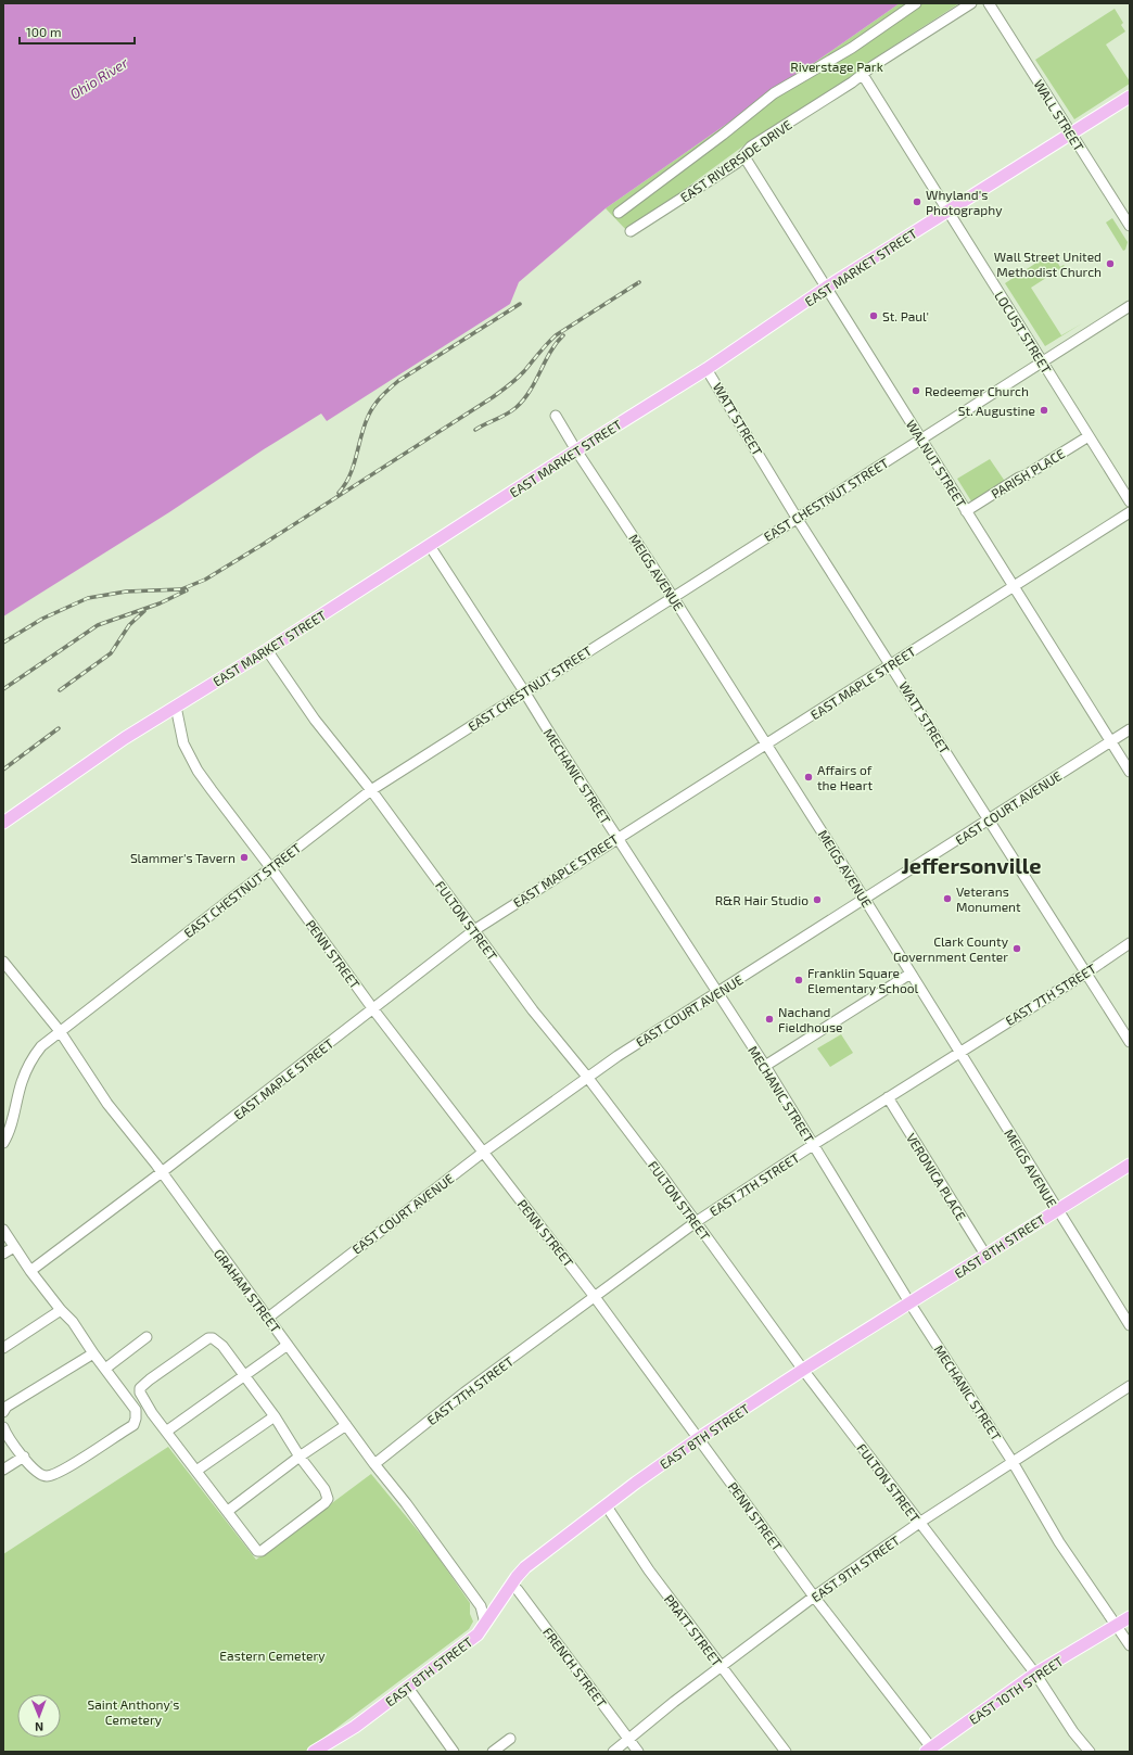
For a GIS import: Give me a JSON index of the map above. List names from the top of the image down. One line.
{"streets":{"main road":["EAST MARKET STREET","EAST 8TH STREET","EAST 10TH STREET"],"street":["WALL STREET","EAST RIVERSIDE DRIVE","LOCUST STREET","WATT STREET","WALNUT STREET","PARISH PLACE","EAST CHESTNUT STREET","MEIGS AVENUE","EAST MAPLE STREET","MECHANIC STREET","EAST COURT AVENUE","FULTON STREET","PENN STREET","EAST 7TH STREET","VERONICA PLACE","GRAHAM STREET","EAST 9TH STREET","PRATT STREET","FRENCH STREET"]},"crossings":[["WALL STREET","EAST MARKET STREET"],["EAST RIVERSIDE DRIVE","LOCUST STREET"],["EAST RIVERSIDE DRIVE","WALNUT STREET"],["EAST MARKET STREET","LOCUST STREET"],["EAST MARKET STREET","WATT STREET"],["EAST MARKET STREET","WALNUT STREET"],["EAST MARKET STREET","MEIGS AVENUE"],["EAST MARKET STREET","MECHANIC STREET"],["EAST MARKET STREET","FULTON STREET"],["EAST MARKET STREET","PENN STREET"],["LOCUST STREET","PARISH PLACE"],["LOCUST STREET","EAST CHESTNUT STREET"],["WATT STREET","EAST CHESTNUT STREET"],["WATT STREET","EAST MAPLE STREET"],["WATT STREET","EAST COURT AVENUE"],["WATT STREET","EAST 7TH STREET"],["WALNUT STREET","PARISH PLACE"],["WALNUT STREET","EAST CHESTNUT STREET"],["WALNUT STREET","EAST MAPLE STREET"],["WALNUT STREET","EAST COURT AVENUE"],["EAST CHESTNUT STREET","MEIGS AVENUE"],["EAST CHESTNUT STREET","MECHANIC STREET"],["EAST CHESTNUT STREET","FULTON STREET"],["EAST CHESTNUT STREET","PENN STREET"],["EAST CHESTNUT STREET","GRAHAM STREET"],["MEIGS AVENUE","EAST MAPLE STREET"],["MEIGS AVENUE","EAST COURT AVENUE"],["MEIGS AVENUE","EAST 7TH STREET"],["MEIGS AVENUE","EAST 8TH STREET"],["EAST MAPLE STREET","MECHANIC STREET"],["EAST MAPLE STREET","FULTON STREET"],["EAST MAPLE STREET","PENN STREET"],["EAST MAPLE STREET","GRAHAM STREET"],["MECHANIC STREET","EAST COURT AVENUE"],["MECHANIC STREET","EAST 7TH STREET"],["MECHANIC STREET","EAST 8TH STREET"],["MECHANIC STREET","EAST 9TH STREET"],["MECHANIC STREET","EAST 10TH STREET"],["EAST COURT AVENUE","FULTON STREET"],["EAST COURT AVENUE","PENN STREET"],["EAST COURT AVENUE","GRAHAM STREET"],["FULTON STREET","EAST 7TH STREET"],["FULTON STREET","EAST 8TH STREET"],["FULTON STREET","EAST 9TH STREET"],["FULTON STREET","EAST 10TH STREET"],["PENN STREET","EAST 7TH STREET"],["PENN STREET","EAST 8TH STREET"],["PENN STREET","EAST 9TH STREET"],["PENN STREET","EAST 10TH STREET"],["EAST 7TH STREET","VERONICA PLACE"],["EAST 7TH STREET","GRAHAM STREET"],["VERONICA PLACE","EAST 8TH STREET"],["EAST 8TH STREET","GRAHAM STREET"],["EAST 8TH STREET","PRATT STREET"],["EAST 8TH STREET","FRENCH STREET"],["EAST 9TH STREET","PRATT STREET"],["EAST 9TH STREET","FRENCH STREET"]],"districts":["Jeffersonville"],"water":["Ohio River"],"parks":["Riverstage Park","Eastern Cemetery","Saint Anthony's Cemetery"],"places":["Whyland's Photography","Wall Street United Methodist Church","St. Paul'","Redeemer Church","St. Augustine","Affairs of the Heart","Slammer's Tavern","Veterans Monument","R&R Hair Studio","Clark County Government Center","Franklin Square Elementary School","Nachand Fieldhouse"],"scale_bar":"100 m","north":"bottom"}
